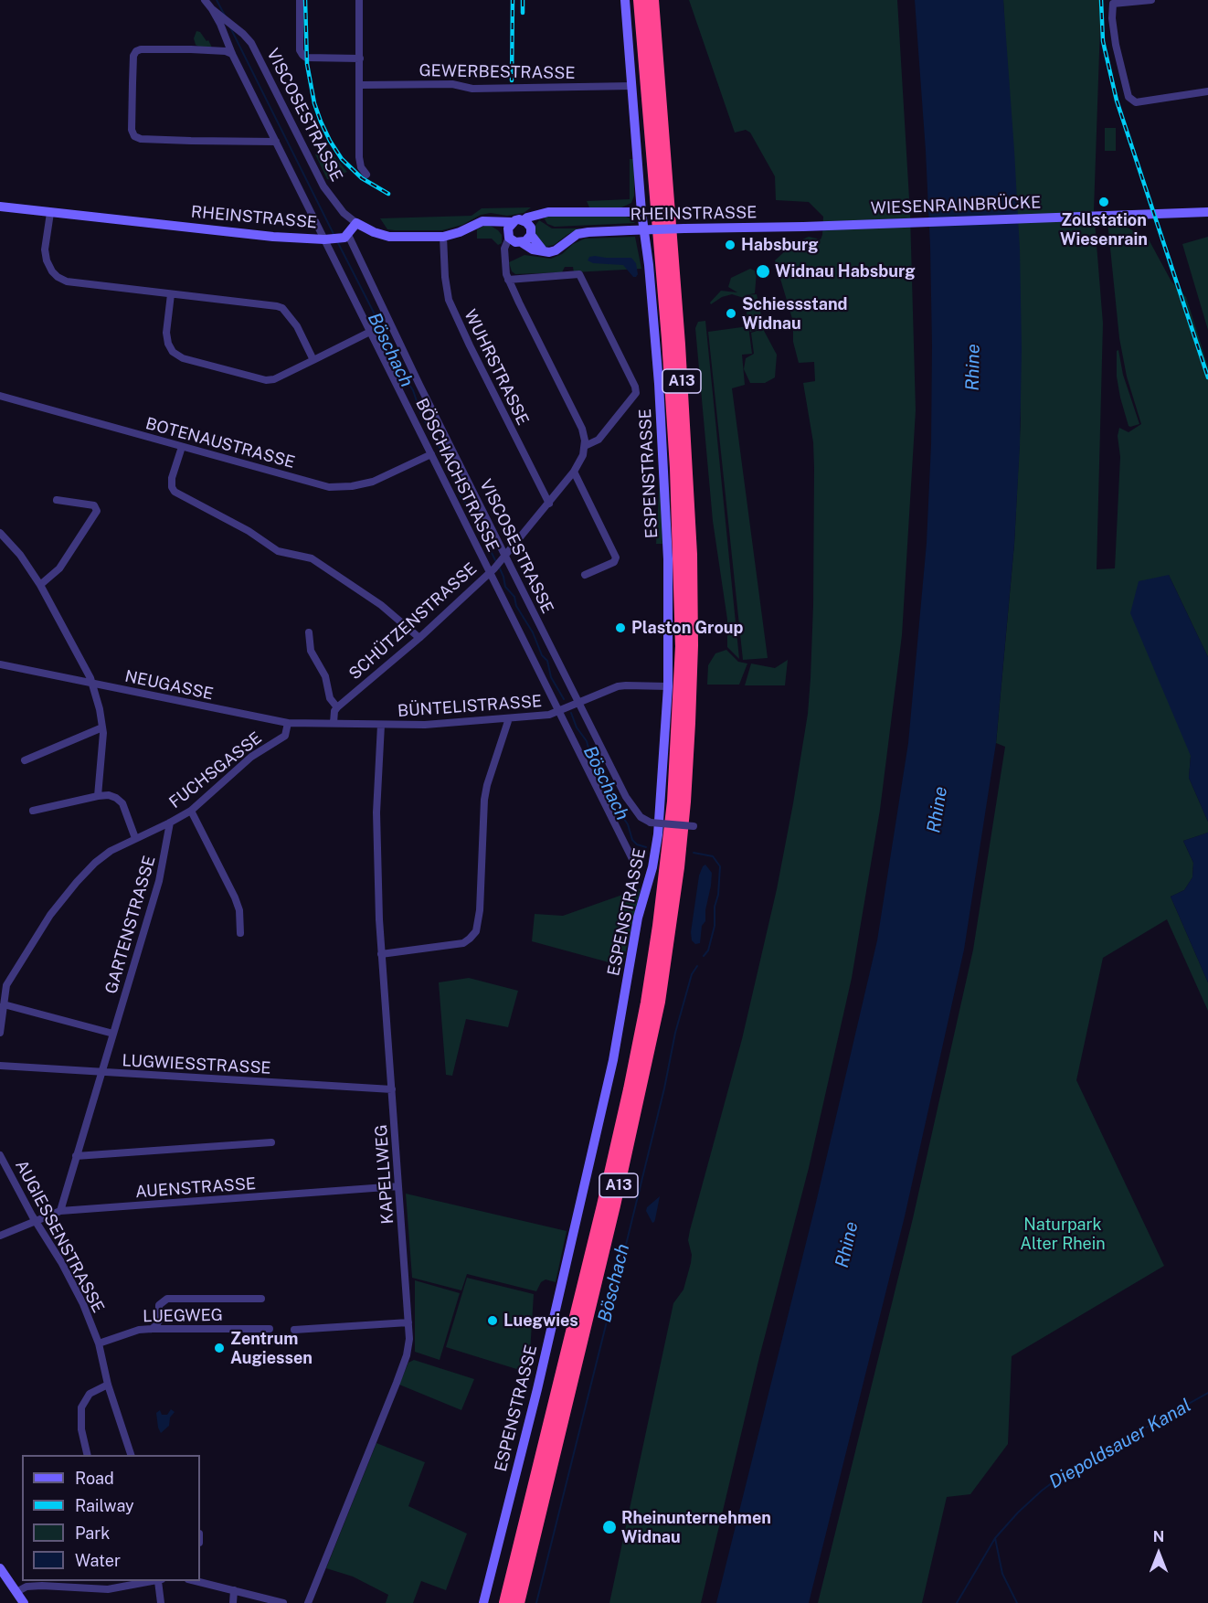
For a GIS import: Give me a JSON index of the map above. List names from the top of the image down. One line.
{"streets":{"highway":["A13"],"street":["GEWERBESTRASSE","VISCOSESTRASSE","WIESENRAINBRÜCKE","RHEINSTRASSE","WUHRSTRASSE","BOTENAUSTRASSE","ESPENSTRASSE","BÖSCHACHSTRASSE","SCHÜTZENSTRASSE","NEUGASSE","BÜNTELISTRASSE","FUCHSGASSE","GARTENSTRASSE","LUGWIESSTRASSE","KAPELLWEG","AUENSTRASSE","AUGIESSENSTRASSE","LUEGWEG"]},"crossings":[["GEWERBESTRASSE","ESPENSTRASSE"],["VISCOSESTRASSE","RHEINSTRASSE"],["VISCOSESTRASSE","BÖSCHACHSTRASSE"],["VISCOSESTRASSE","SCHÜTZENSTRASSE"],["VISCOSESTRASSE","BÜNTELISTRASSE"],["WIESENRAINBRÜCKE","RHEINSTRASSE"],["RHEINSTRASSE","BÖSCHACHSTRASSE"],["WUHRSTRASSE","SCHÜTZENSTRASSE"],["BOTENAUSTRASSE","BÖSCHACHSTRASSE"],["ESPENSTRASSE","BÜNTELISTRASSE"],["BÖSCHACHSTRASSE","SCHÜTZENSTRASSE"],["BÖSCHACHSTRASSE","BÜNTELISTRASSE"],["NEUGASSE","BÜNTELISTRASSE"],["NEUGASSE","FUCHSGASSE"],["BÜNTELISTRASSE","KAPELLWEG"],["FUCHSGASSE","GARTENSTRASSE"],["GARTENSTRASSE","LUGWIESSTRASSE"],["GARTENSTRASSE","AUENSTRASSE"],["LUGWIESSTRASSE","KAPELLWEG"],["KAPELLWEG","AUENSTRASSE"],["AUENSTRASSE","AUGIESSENSTRASSE"],["AUGIESSENSTRASSE","LUEGWEG"]],"water":["Böschach","Rhine","Diepoldsauer Kanal"],"parks":["Naturpark Alter Rhein"],"places":["Zollstation Wiesenrain","Habsburg","Widnau Habsburg","Schiessstand Widnau","Plaston Group","Luegwies","Zentrum Augiessen","Rheinunternehmen Widnau"],"legend":["Road","Railway","Park","Water"],"north":"top"}
